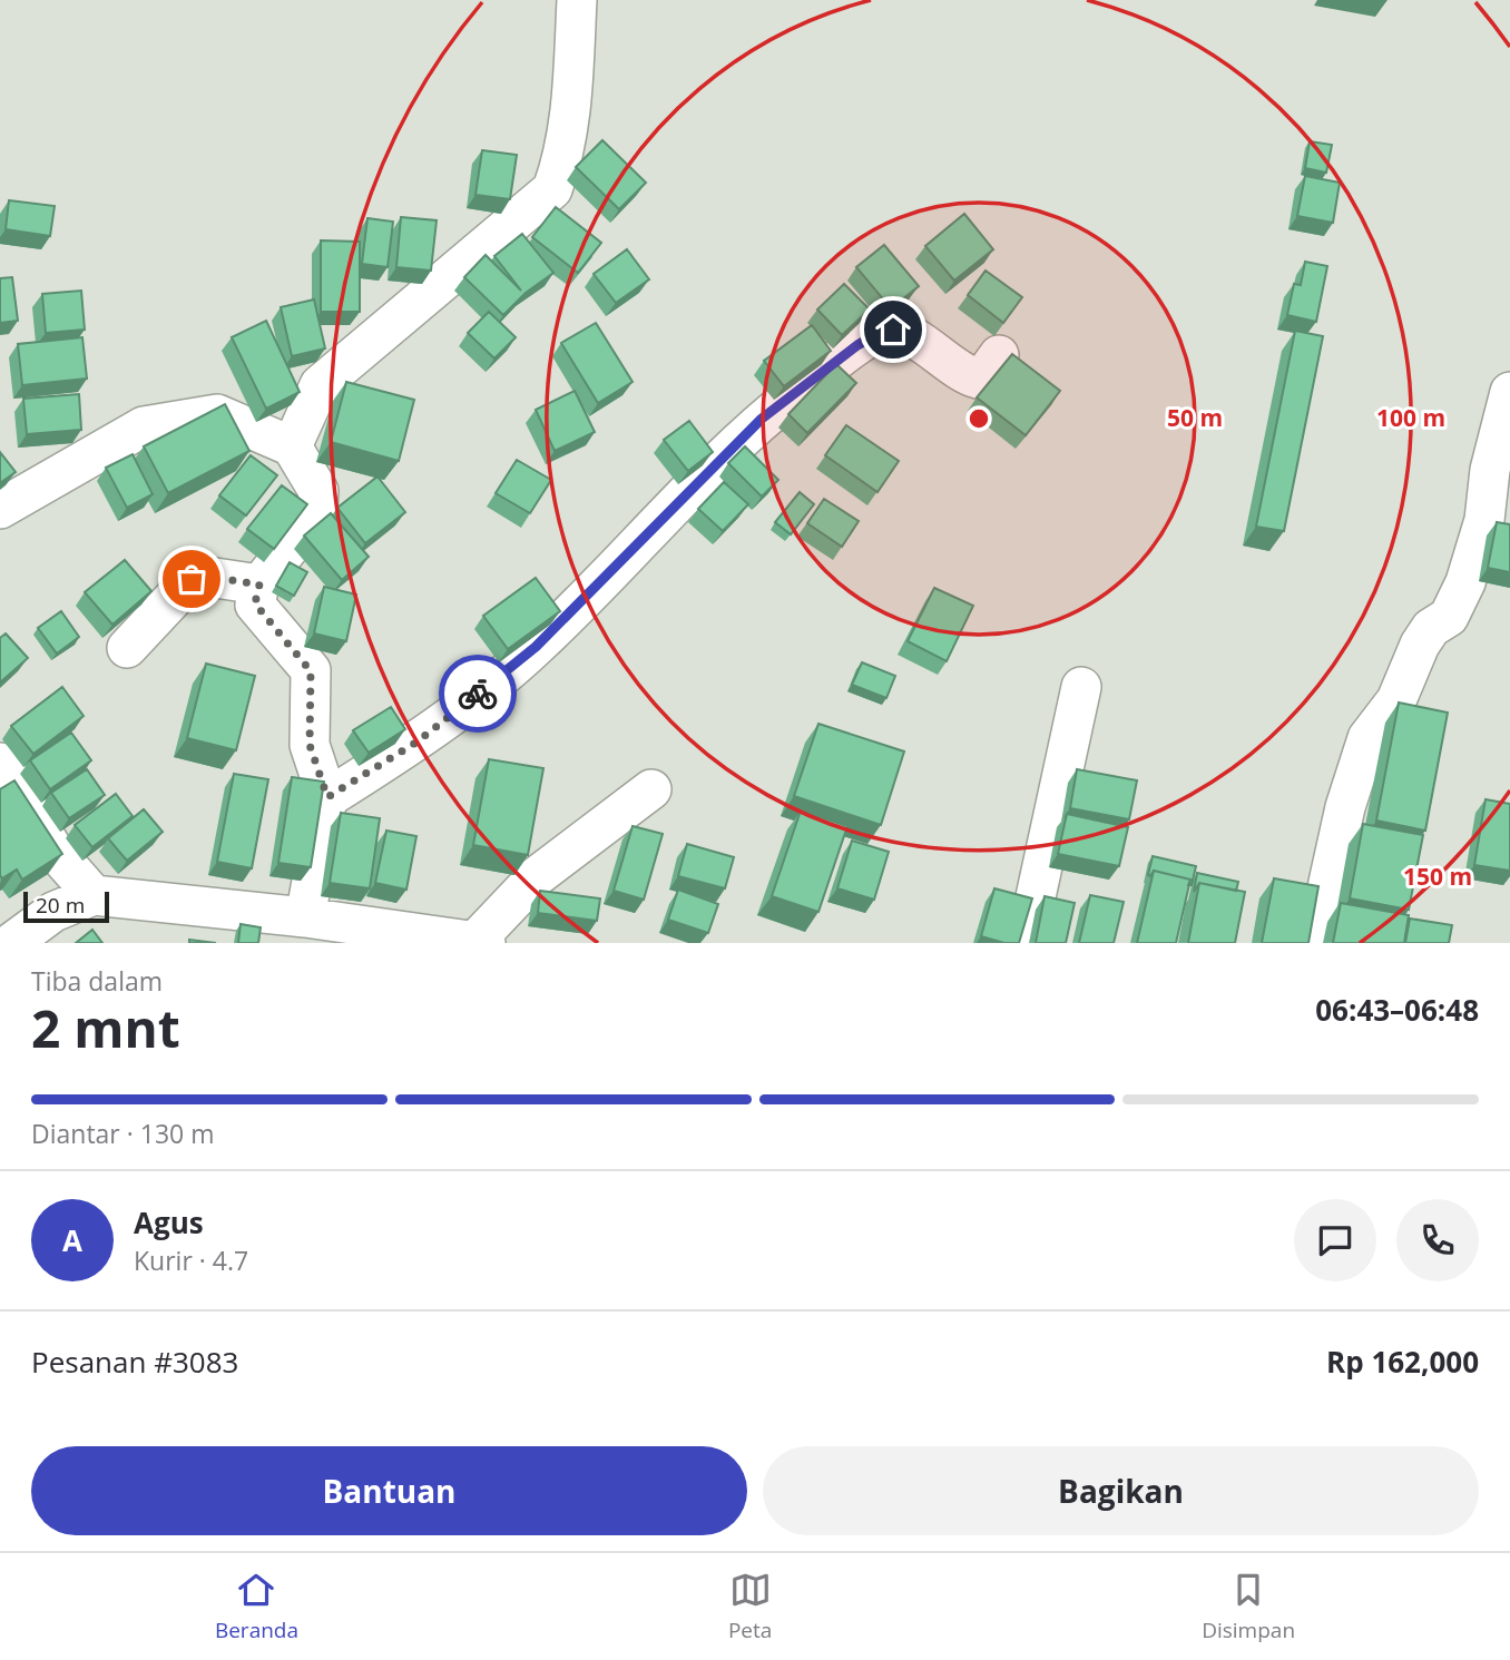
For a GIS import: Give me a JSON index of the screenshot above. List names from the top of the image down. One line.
{"scale_bar":"20 m","page":{"scale":"20 m","heading":["2 mnt","Tiba dalam","06:43–06:48"],"panel":["Agus","Kurir · 4.7","Pesanan #3083","Rp 162,000"],"bar":"Diantar · 130 m","round":"A","buttons":["Bantuan","Bagikan"],"tabs":["Beranda","Peta","Disimpan"]},"rings":["50 m","100 m","150 m"]}
